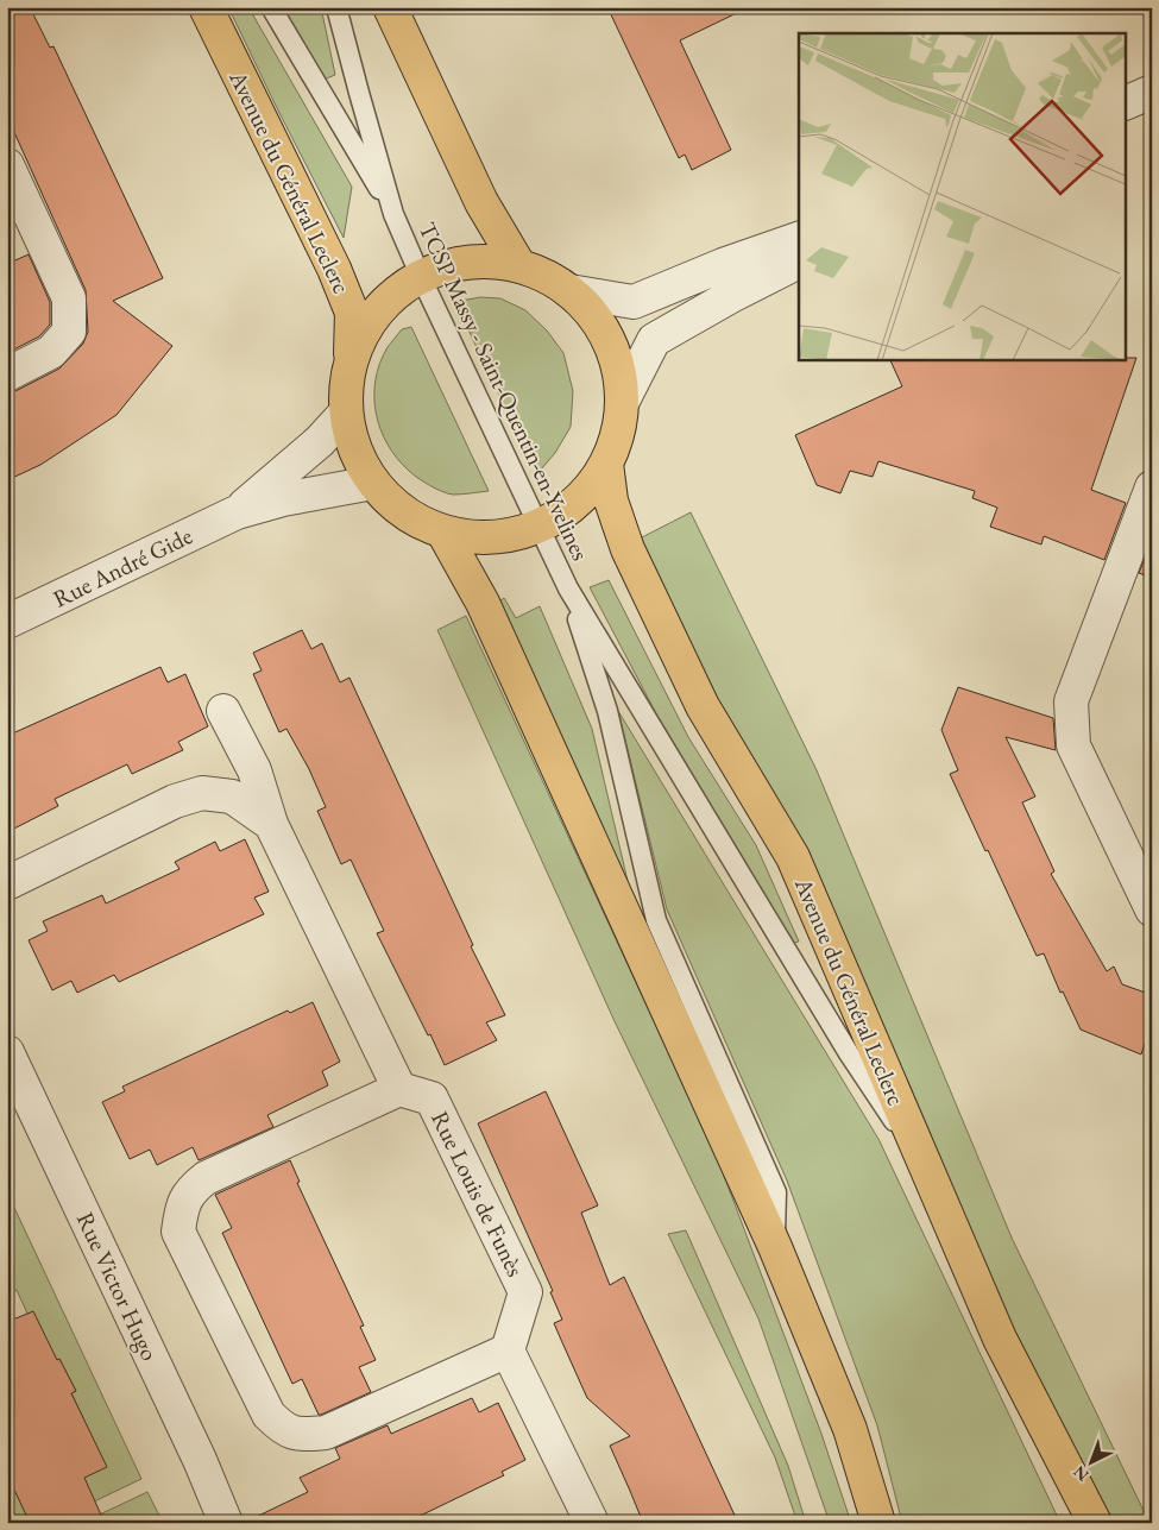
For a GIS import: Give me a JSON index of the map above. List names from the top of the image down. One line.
{"streets":{"main road":["Avenue du Général Leclerc"],"street":["Rue André Gide","Rue Louis de Funès","Rue Victor Hugo"],"lane":["TCSP Massy - Saint-Quentin-en-Yvelines"]},"crossings":[["Avenue du Général Leclerc","TCSP Massy - Saint-Quentin-en-Yvelines"]],"north":"bottom left"}
